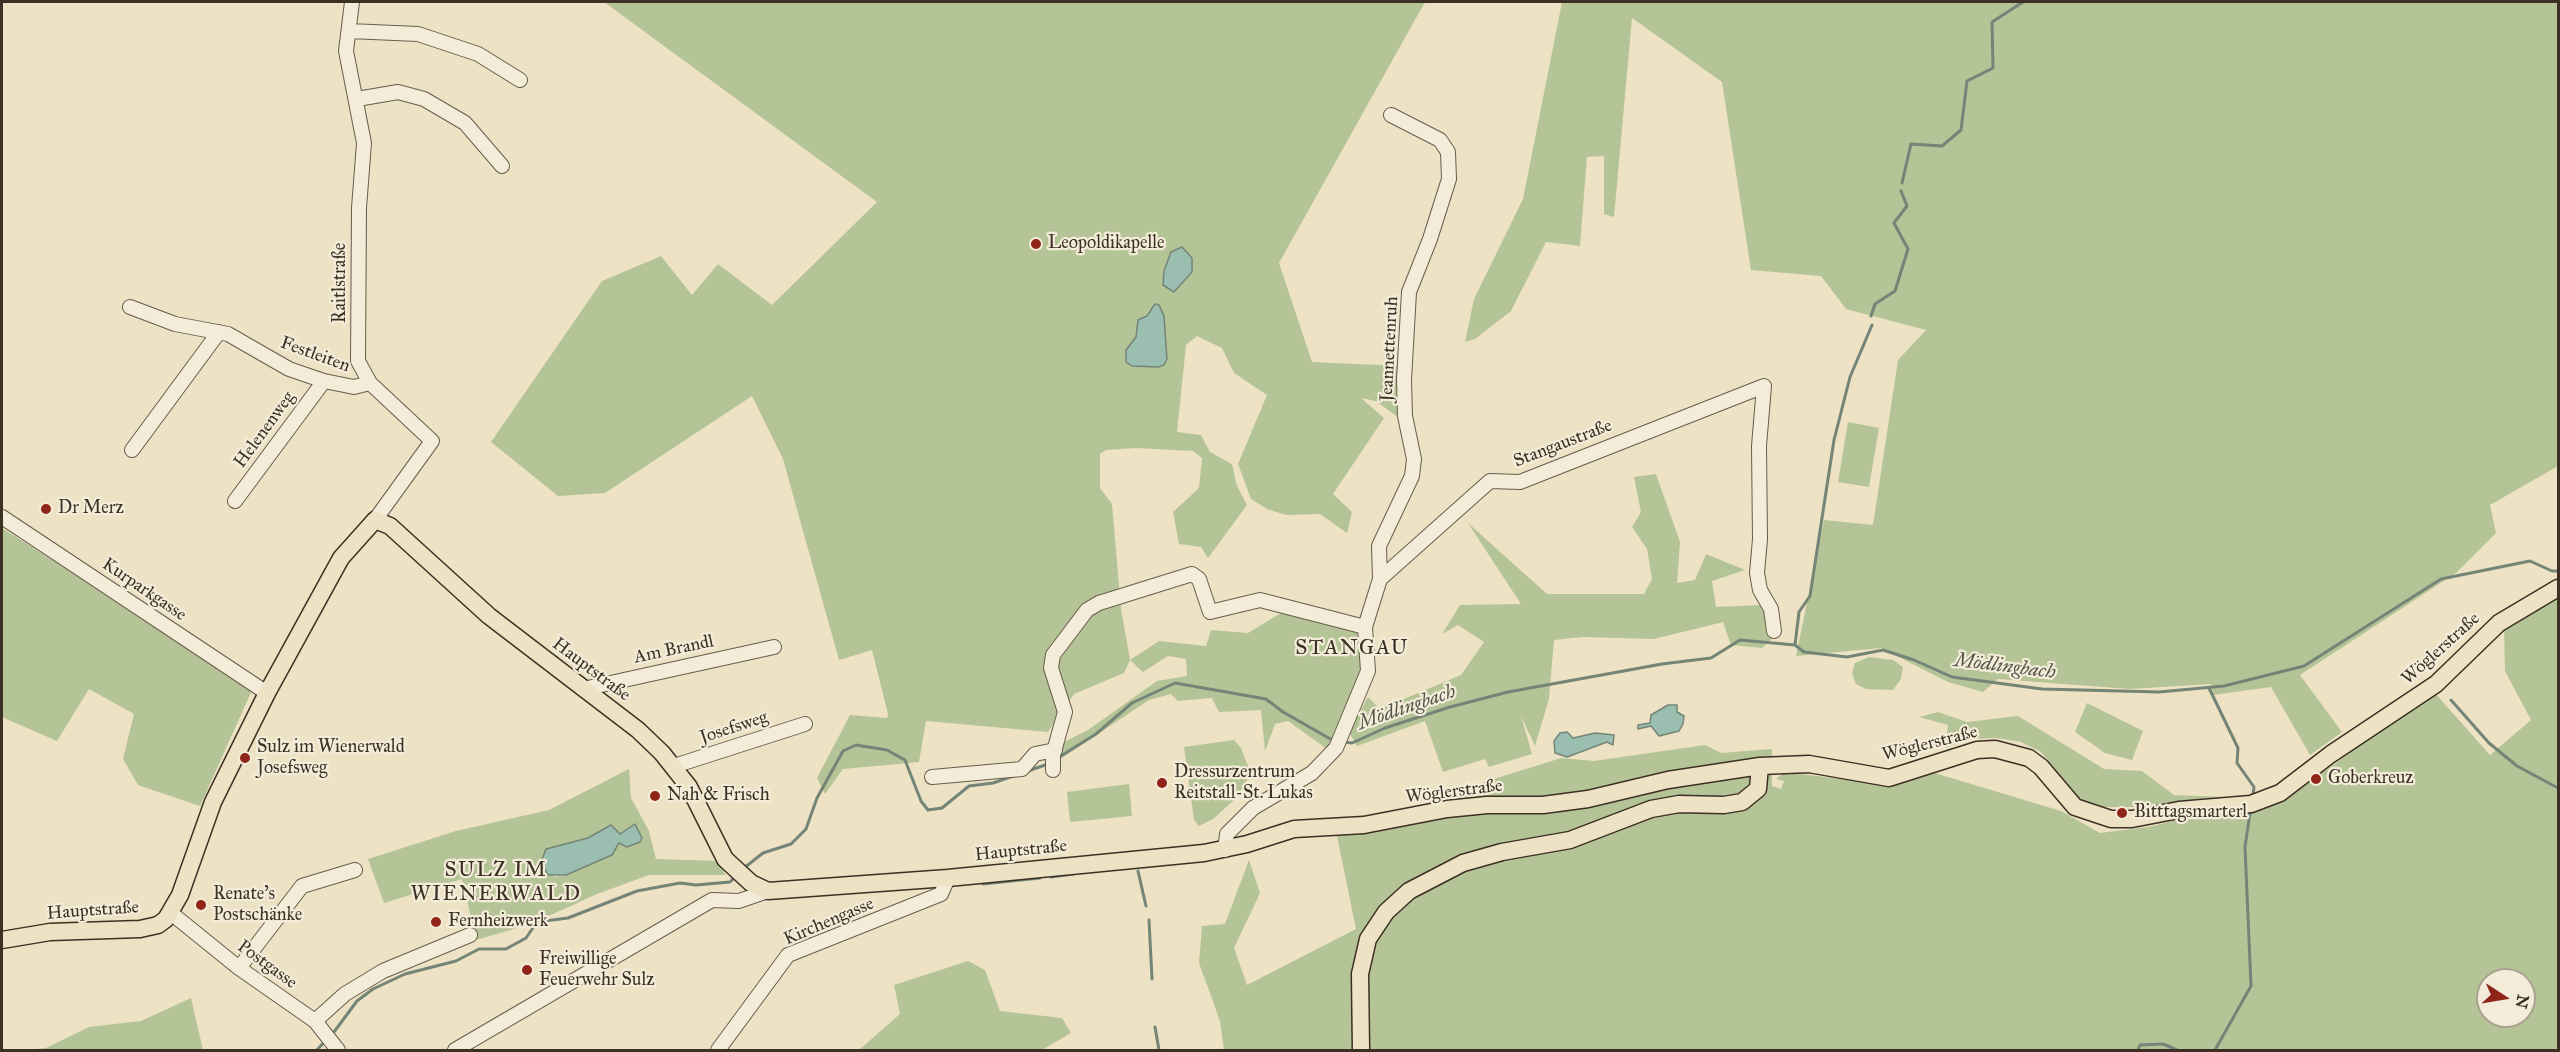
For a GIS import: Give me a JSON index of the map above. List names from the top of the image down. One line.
{"streets":{"main road":["Wöglerstraße","Hauptstraße"],"street":["Raitlstraße","Jeannettenruh","Festleiten","Helenenweg","Stangaustraße","Kurparkgasse","Am Brandl","Josefsweg","Kirchengasse","Postgasse"]},"crossings":[["Raitlstraße","Festleiten"],["Raitlstraße","Hauptstraße"],["Jeannettenruh","Stangaustraße"],["Festleiten","Helenenweg"],["Wöglerstraße","Hauptstraße"],["Am Brandl","Hauptstraße"],["Hauptstraße","Josefsweg"],["Hauptstraße","Kirchengasse"],["Hauptstraße","Postgasse"]],"districts":["STANGAU","SULZ IM WIENERWALD"],"water":["Mödlingbach"],"places":["Leopoldikapelle","Dr Merz","Sulz im Wienerwald Josefsweg","Goberkreuz","Dressurzentrum Reitstall-St. Lukas","Nah & Frisch","Bitttagsmarterl","Renate's Postschänke","Fernheizwerk","Freiwillige Feuerwehr Sulz"],"north":"right"}
